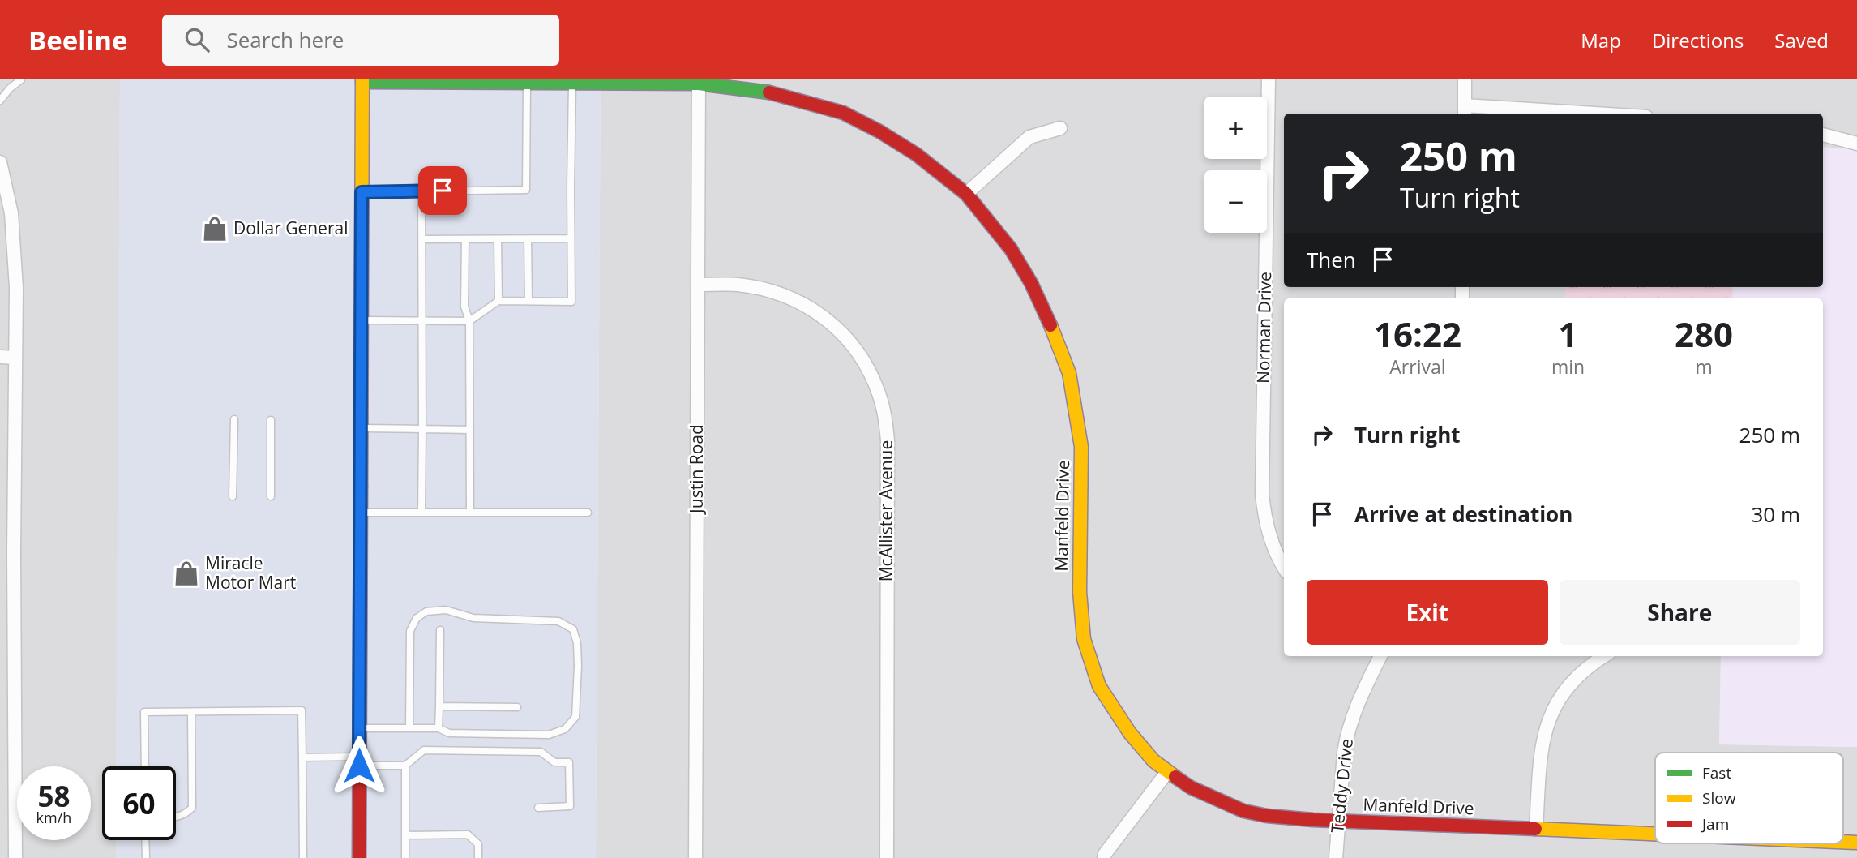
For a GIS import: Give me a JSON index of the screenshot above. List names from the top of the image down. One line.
{"streets":{"street":["Norman Drive","Justin Road","McAllister Avenue","Manfeld Drive","Teddy Drive"]},"crossings":[["Justin Road","McAllister Avenue"],["Justin Road","Manfeld Drive"],["Manfeld Drive","Teddy Drive"]],"places":{"shop":["Dollar General","Miracle Motor Mart"]},"legend":["Fast","Slow","Jam"],"page":{"header":"Beeline","search":"Search here","nav":["Map","Directions","Saved"],"map_buttons":["+","−"],"turn":["250 m","Turn right"],"then":"Then","eta":["16:22","Arrival","1","min","280","m"],"list":[{"name":"Turn right","value":"250 m"},{"name":"Arrive at destination","value":"30 m"}],"buttons":["Exit","Share"],"speed":"58 km/h","limit":"60"}}
